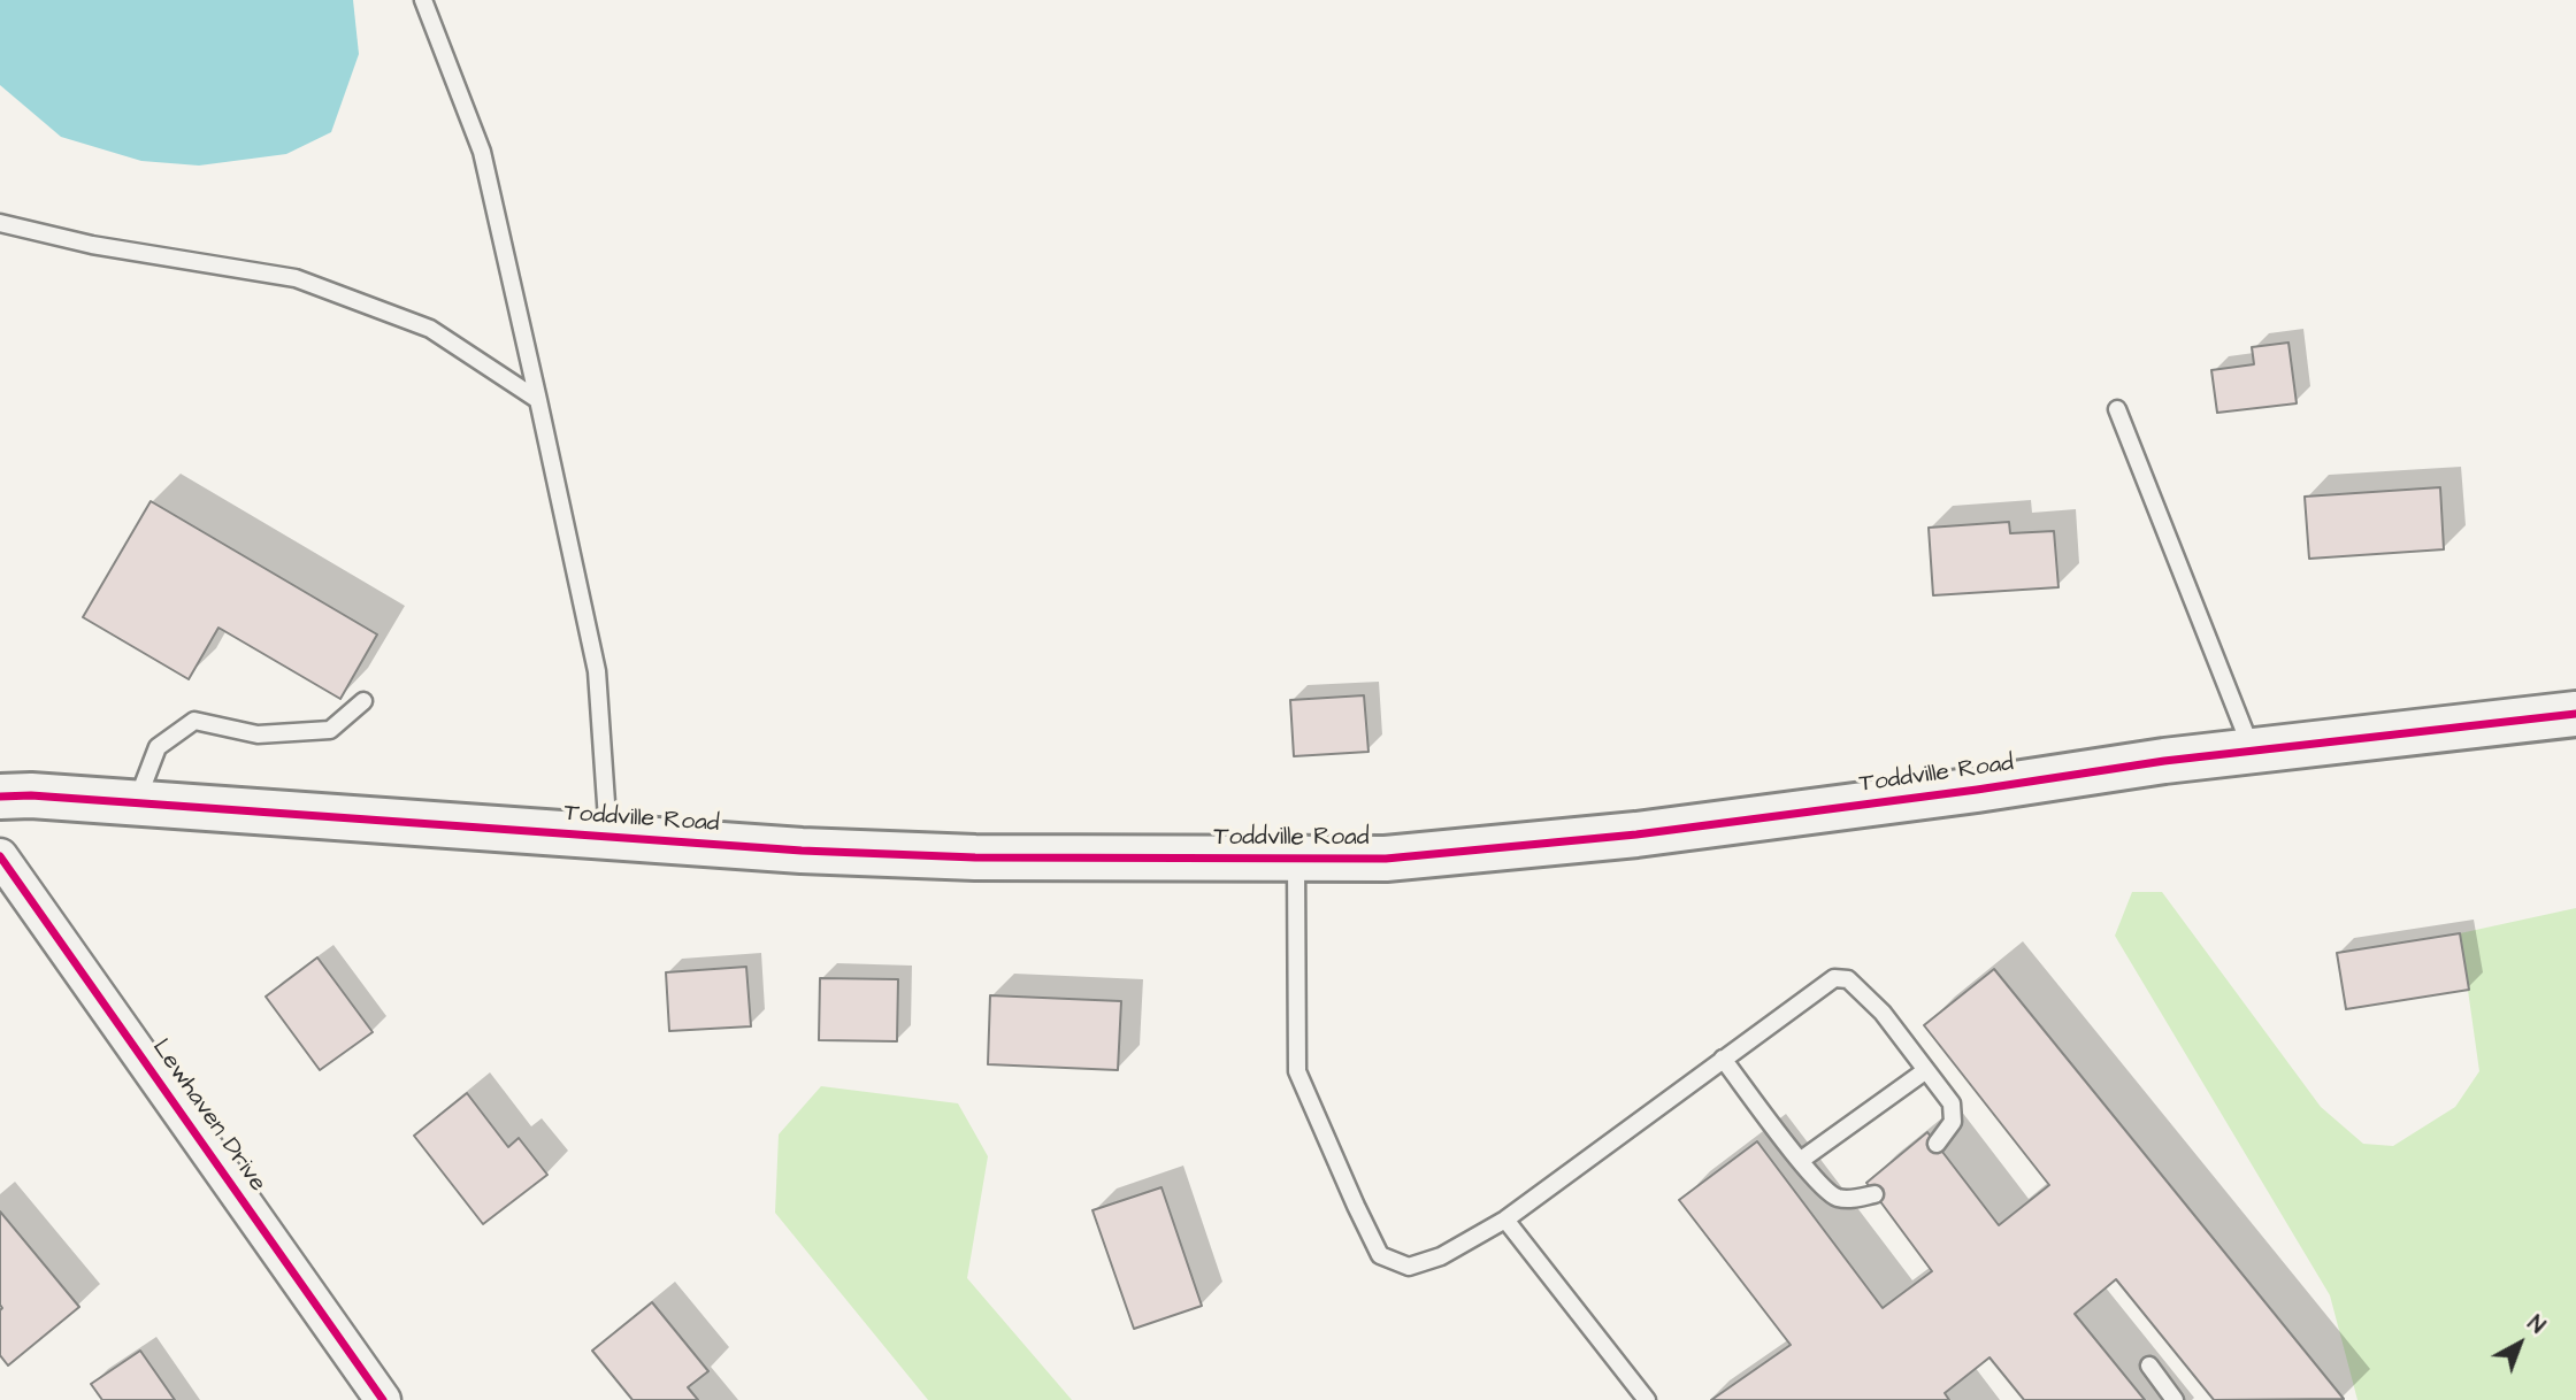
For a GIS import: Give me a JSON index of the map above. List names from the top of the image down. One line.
{"streets":{"street":["Toddville Road","Lewhaven Drive"]},"north":"top right"}
